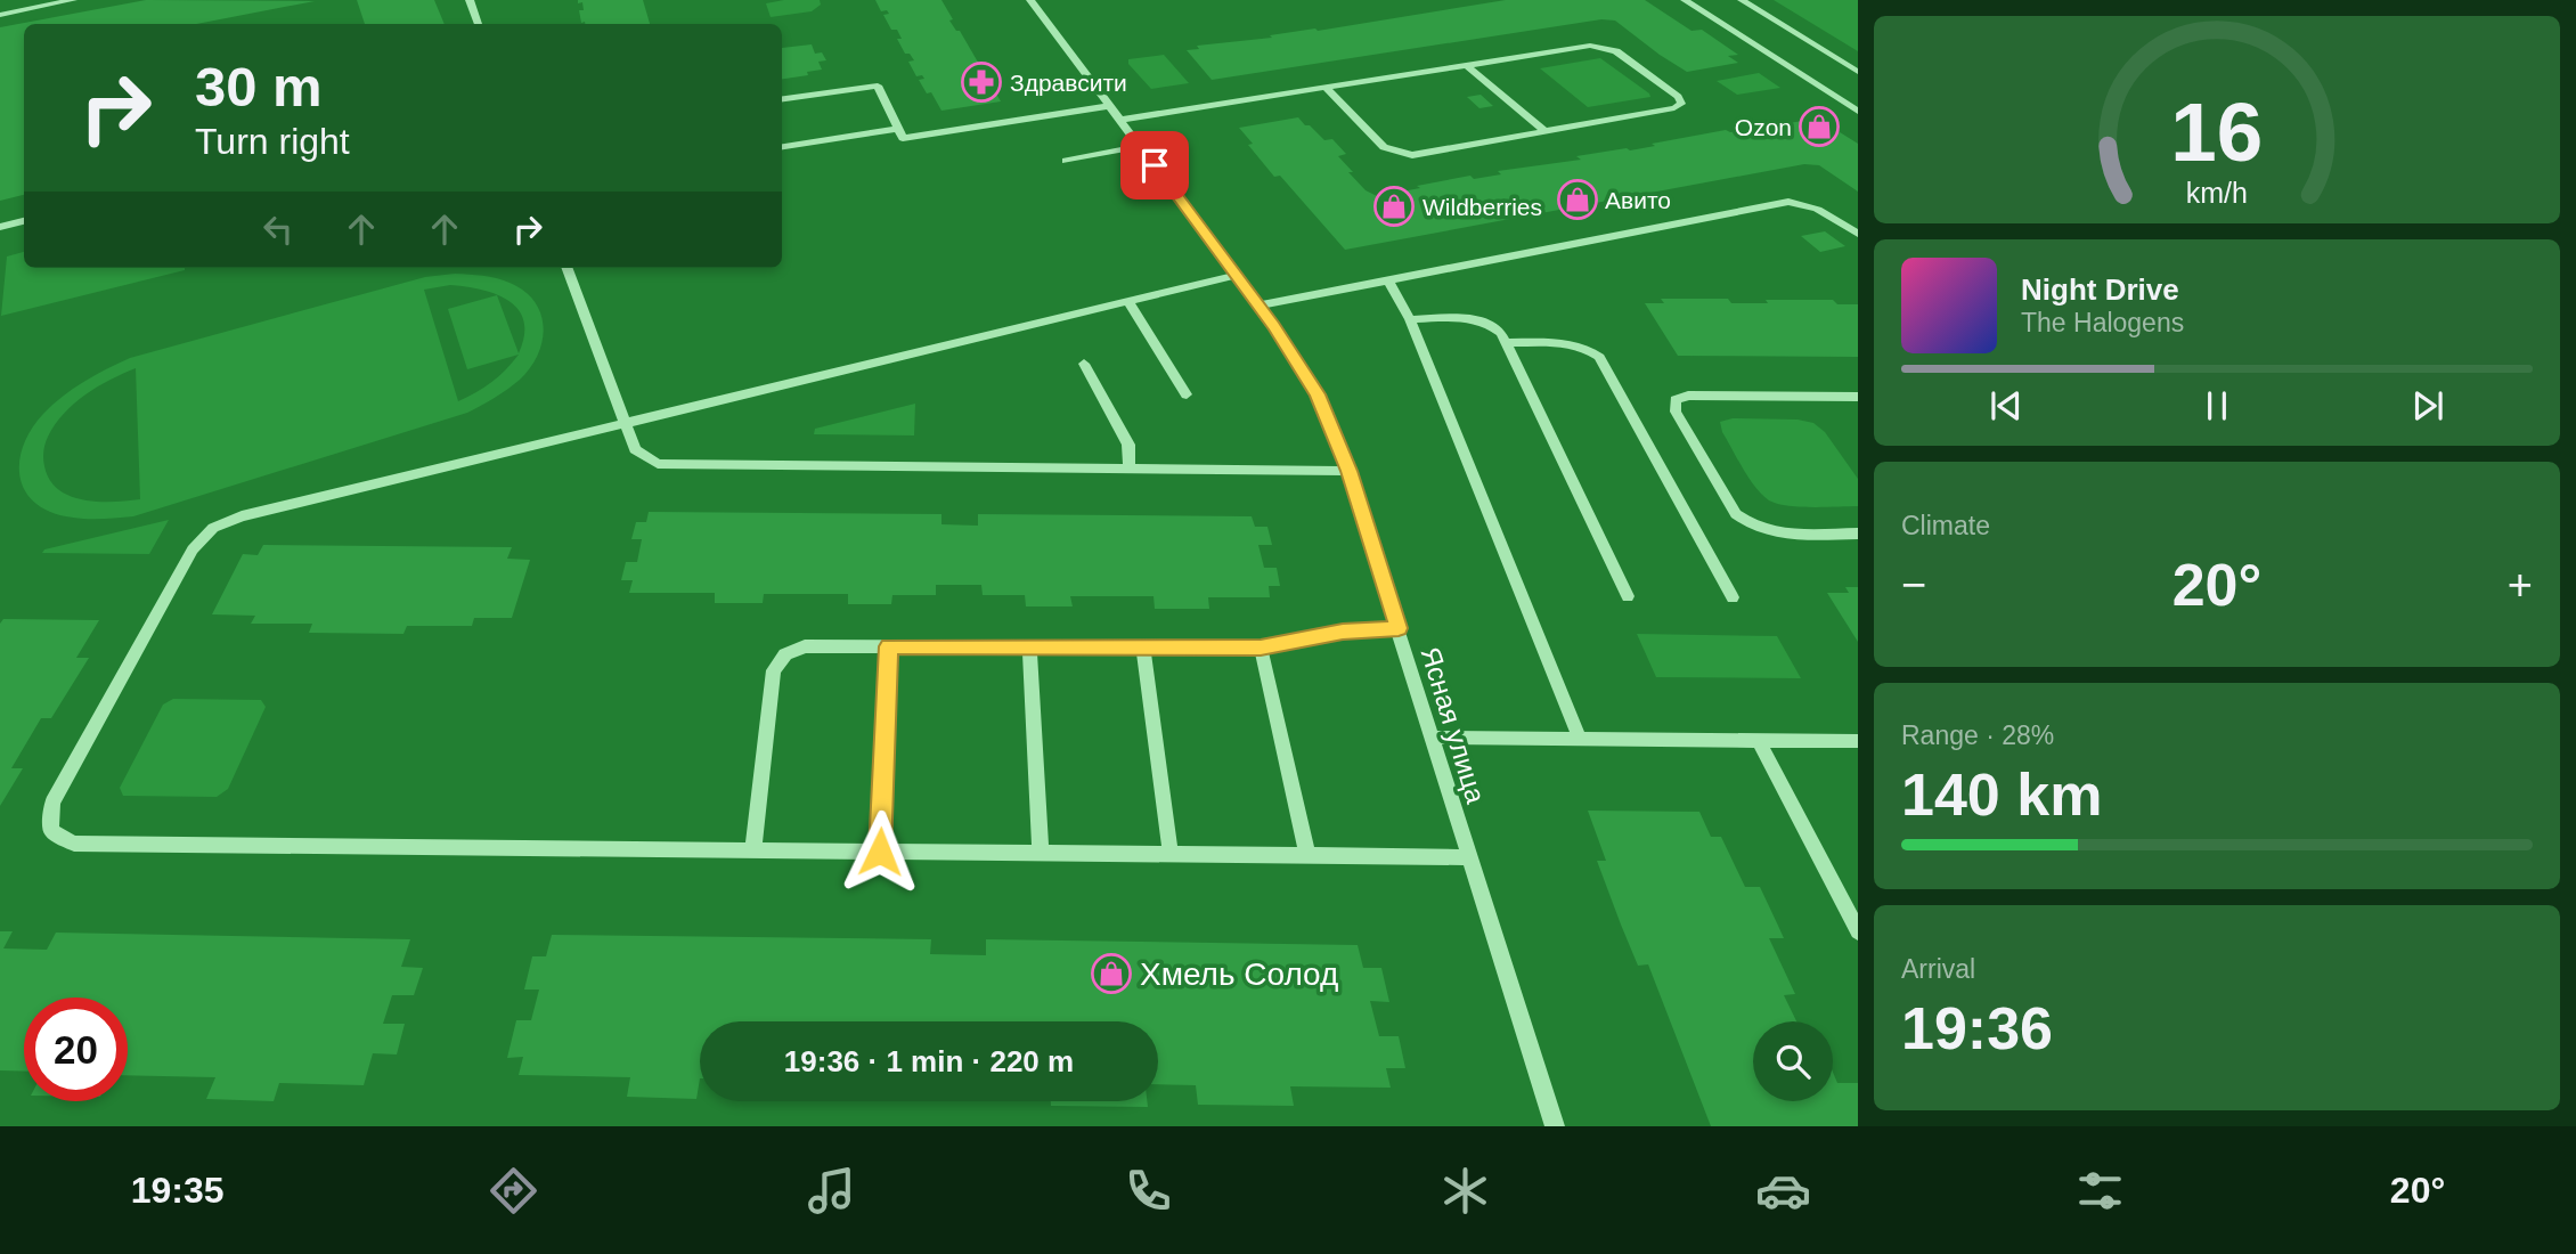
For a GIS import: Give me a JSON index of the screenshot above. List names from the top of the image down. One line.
{"streets":{"street":["Ясная улица"]},"places":{"pharmacy":["Здравсити"],"shop":["Ozon","Авито","Wildberries","Хмель Солод"]},"page":{"turn":["30 m","Turn right"],"song":["Night Drive","The Halogens"],"tile":["Climate",["Range · 28%","140 km"],["Arrival","19:36"]],"heat":["−","20°","+"],"limit":"20","trip":"19:36 · 1 min · 220 m","tabs":["19:35","20°"],"gauge":["16","km/h"]}}
